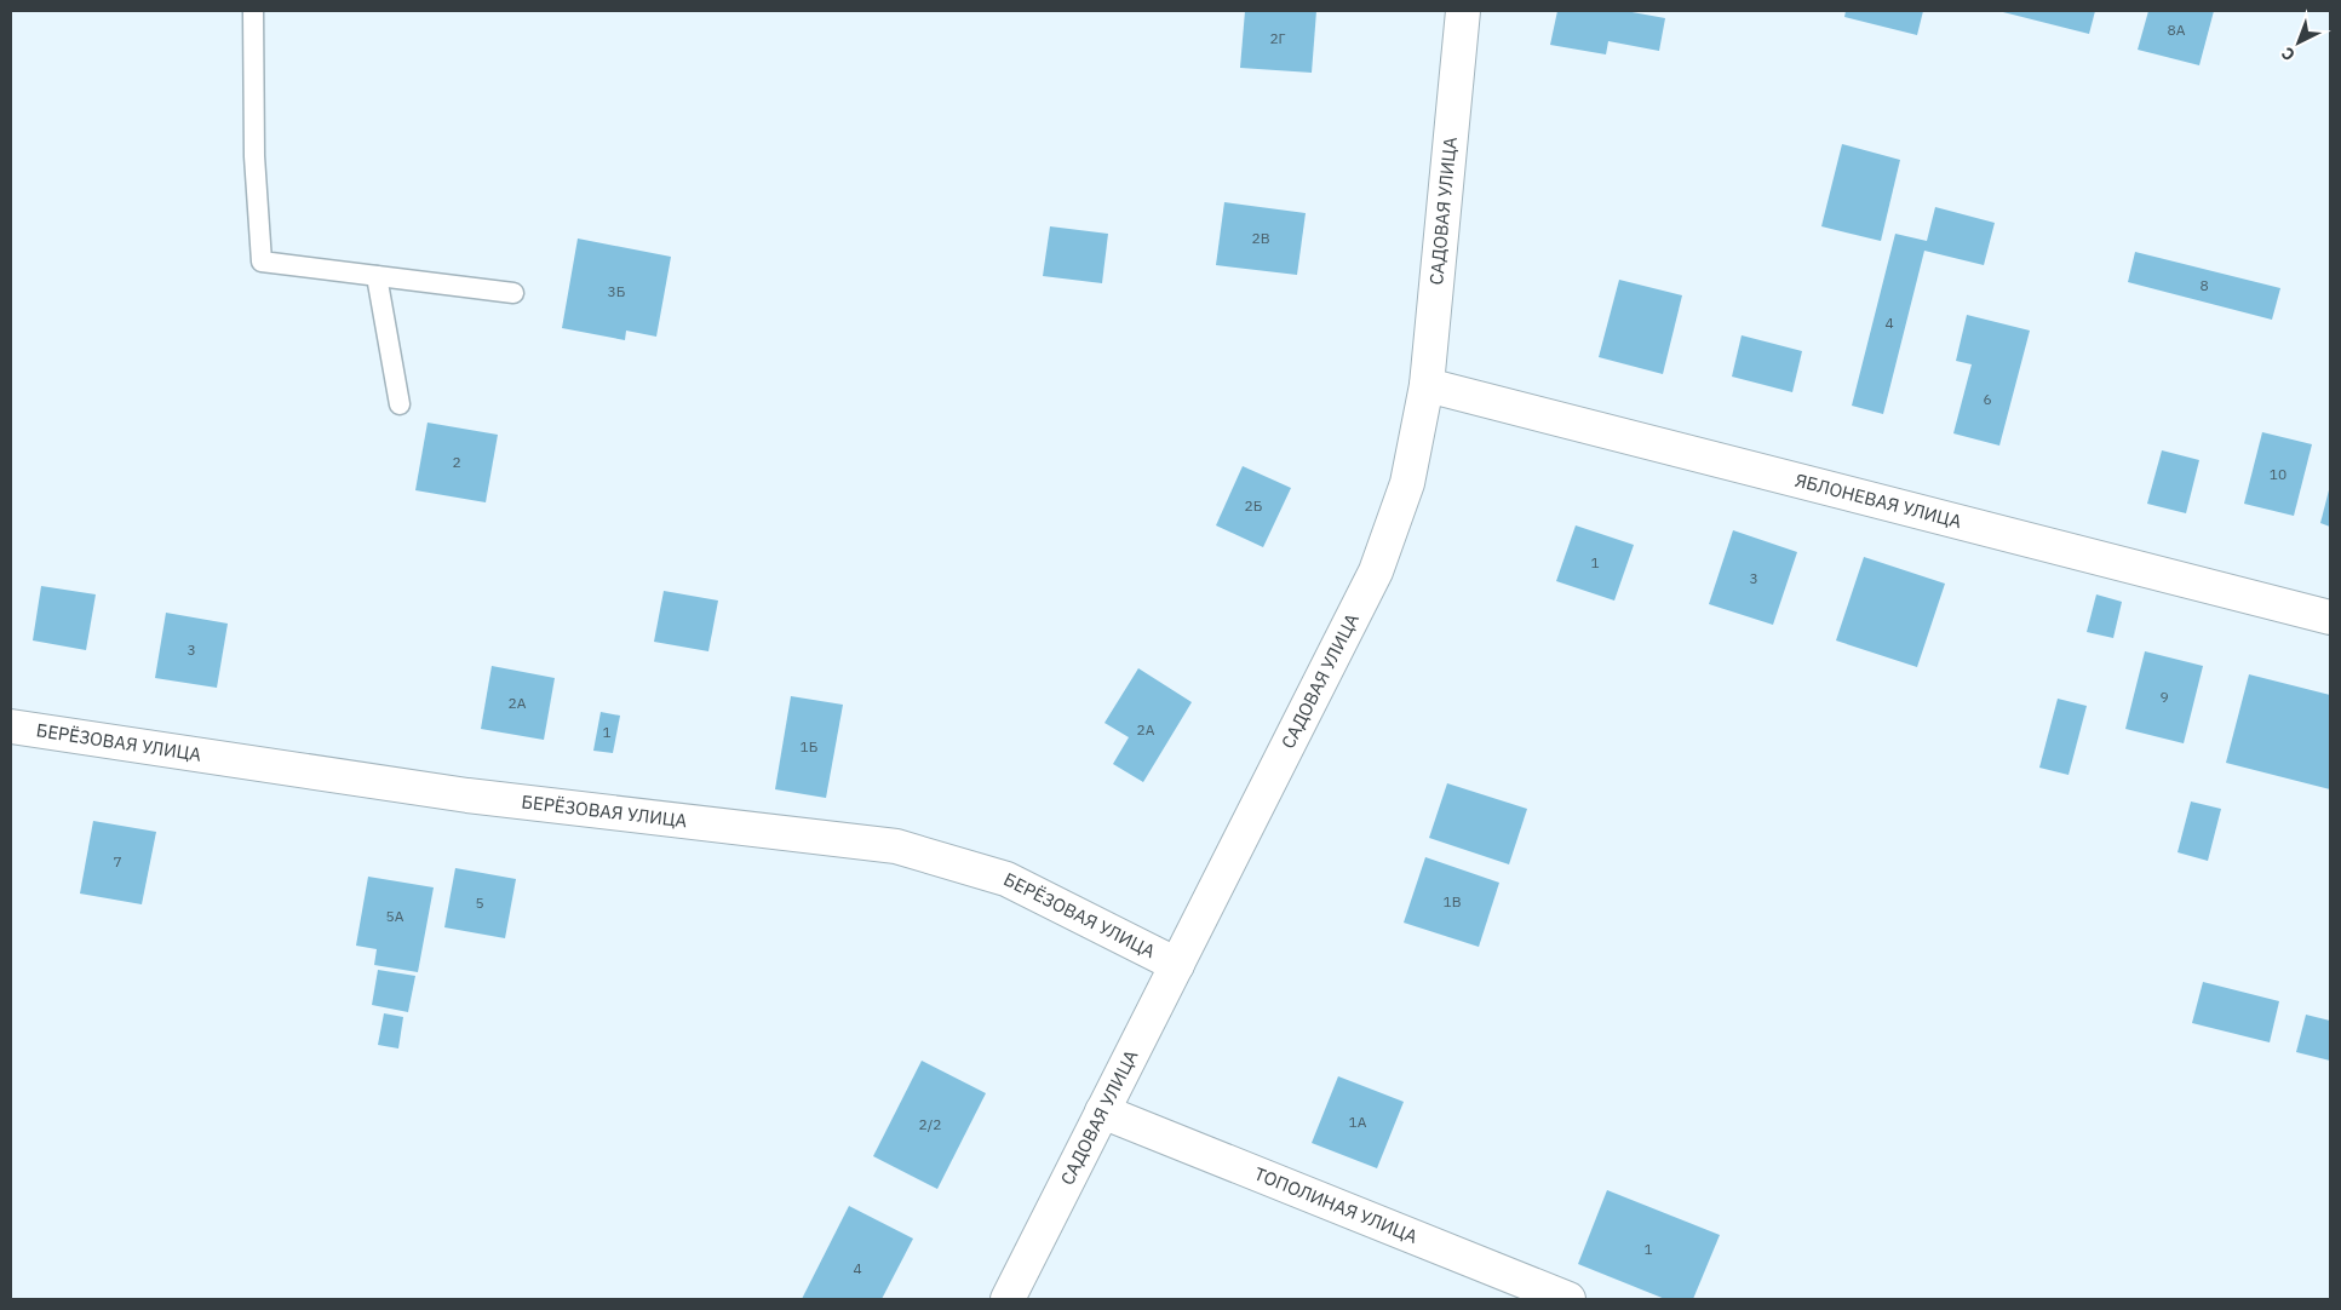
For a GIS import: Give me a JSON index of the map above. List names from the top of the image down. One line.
{"streets":{"street":["САДОВАЯ УЛИЦА","ЯБЛОНЕВАЯ УЛИЦА","БЕРЁЗОВАЯ УЛИЦА","ТОПОЛИНАЯ УЛИЦА"]},"crossings":[["САДОВАЯ УЛИЦА","ЯБЛОНЕВАЯ УЛИЦА"],["САДОВАЯ УЛИЦА","БЕРЁЗОВАЯ УЛИЦА"],["САДОВАЯ УЛИЦА","ТОПОЛИНАЯ УЛИЦА"]],"house_numbers":["8А","2Г","2В","8","3Б","4","6","2","10","2Б","1","3","3","9","2А","2А","1","1Б","7","1В","5","5А","1А","2/2","1","4"],"north":"bottom left"}
